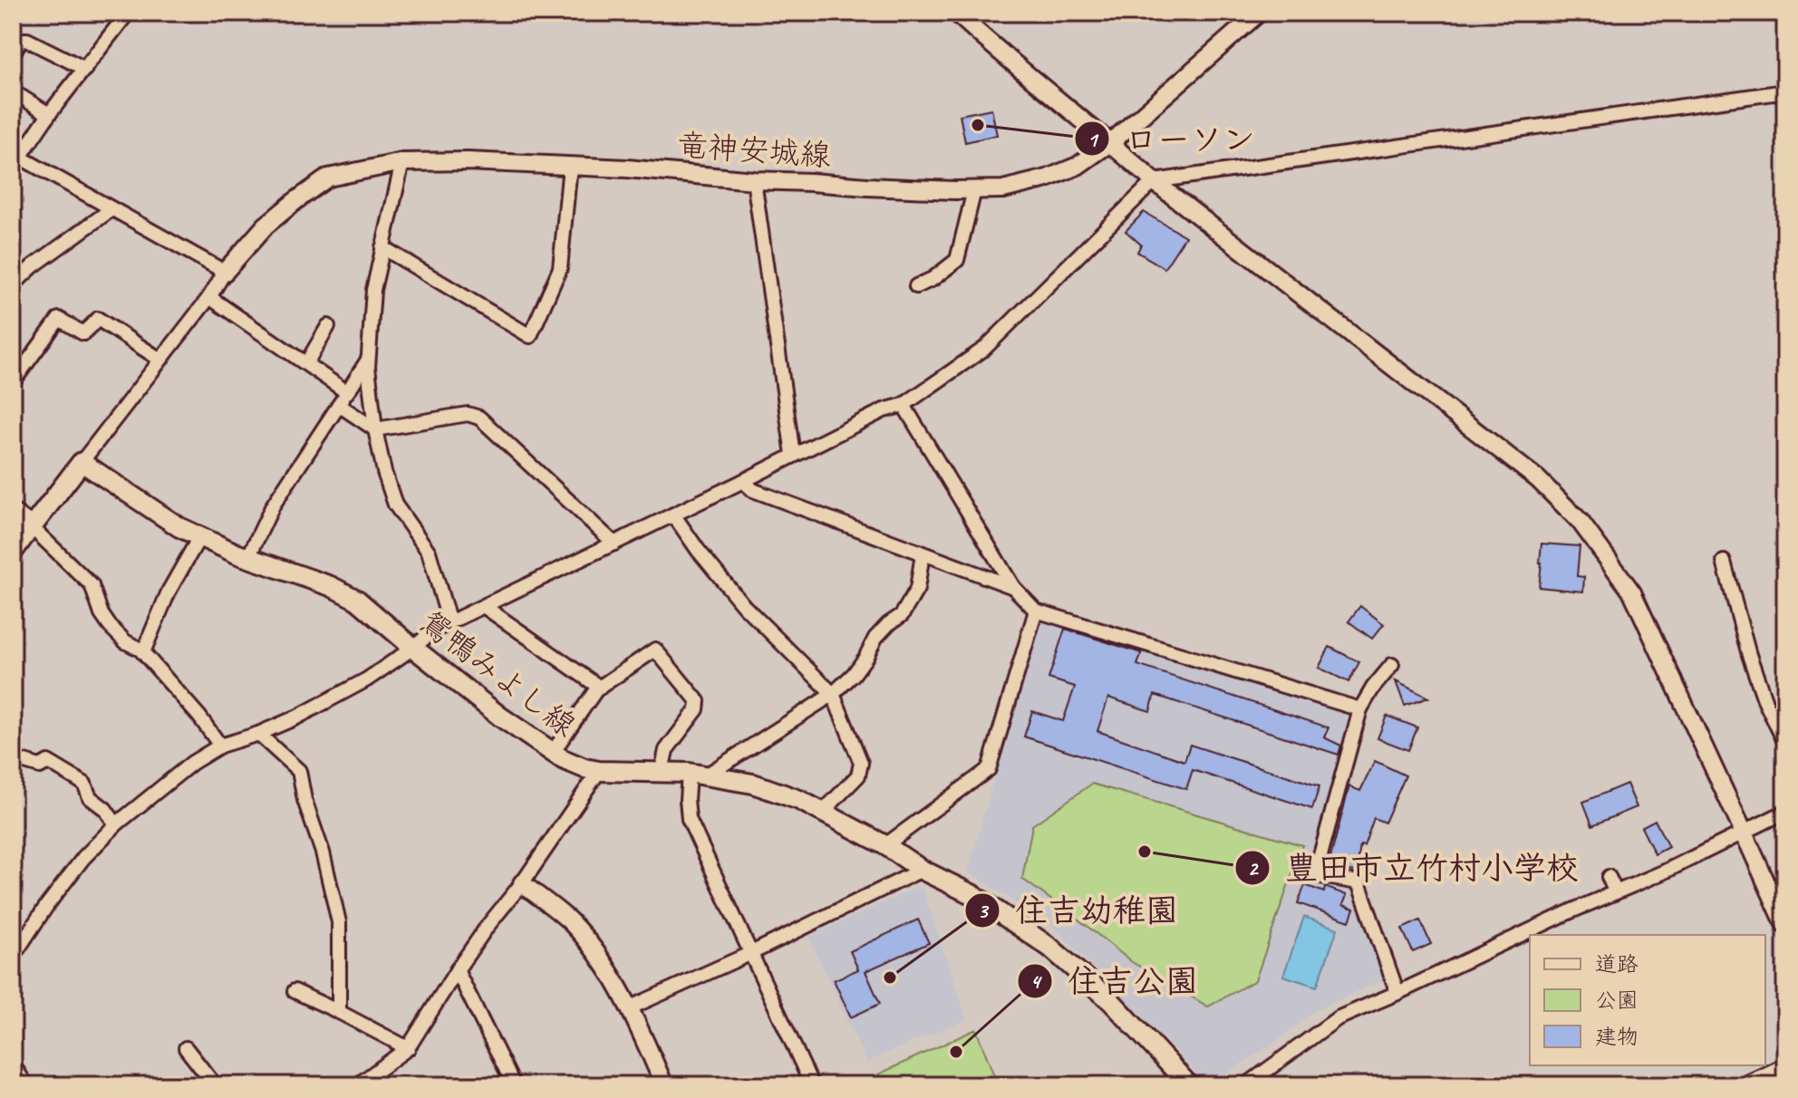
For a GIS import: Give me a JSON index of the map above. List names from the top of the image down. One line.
{"streets":{"main road":["鴛鴨みよし線"],"street":["竜神安城線"]},"places":["ローソン","豊田市立竹村小学校","住吉幼稚園","住吉公園"],"legend":["道路","公園","建物"]}
